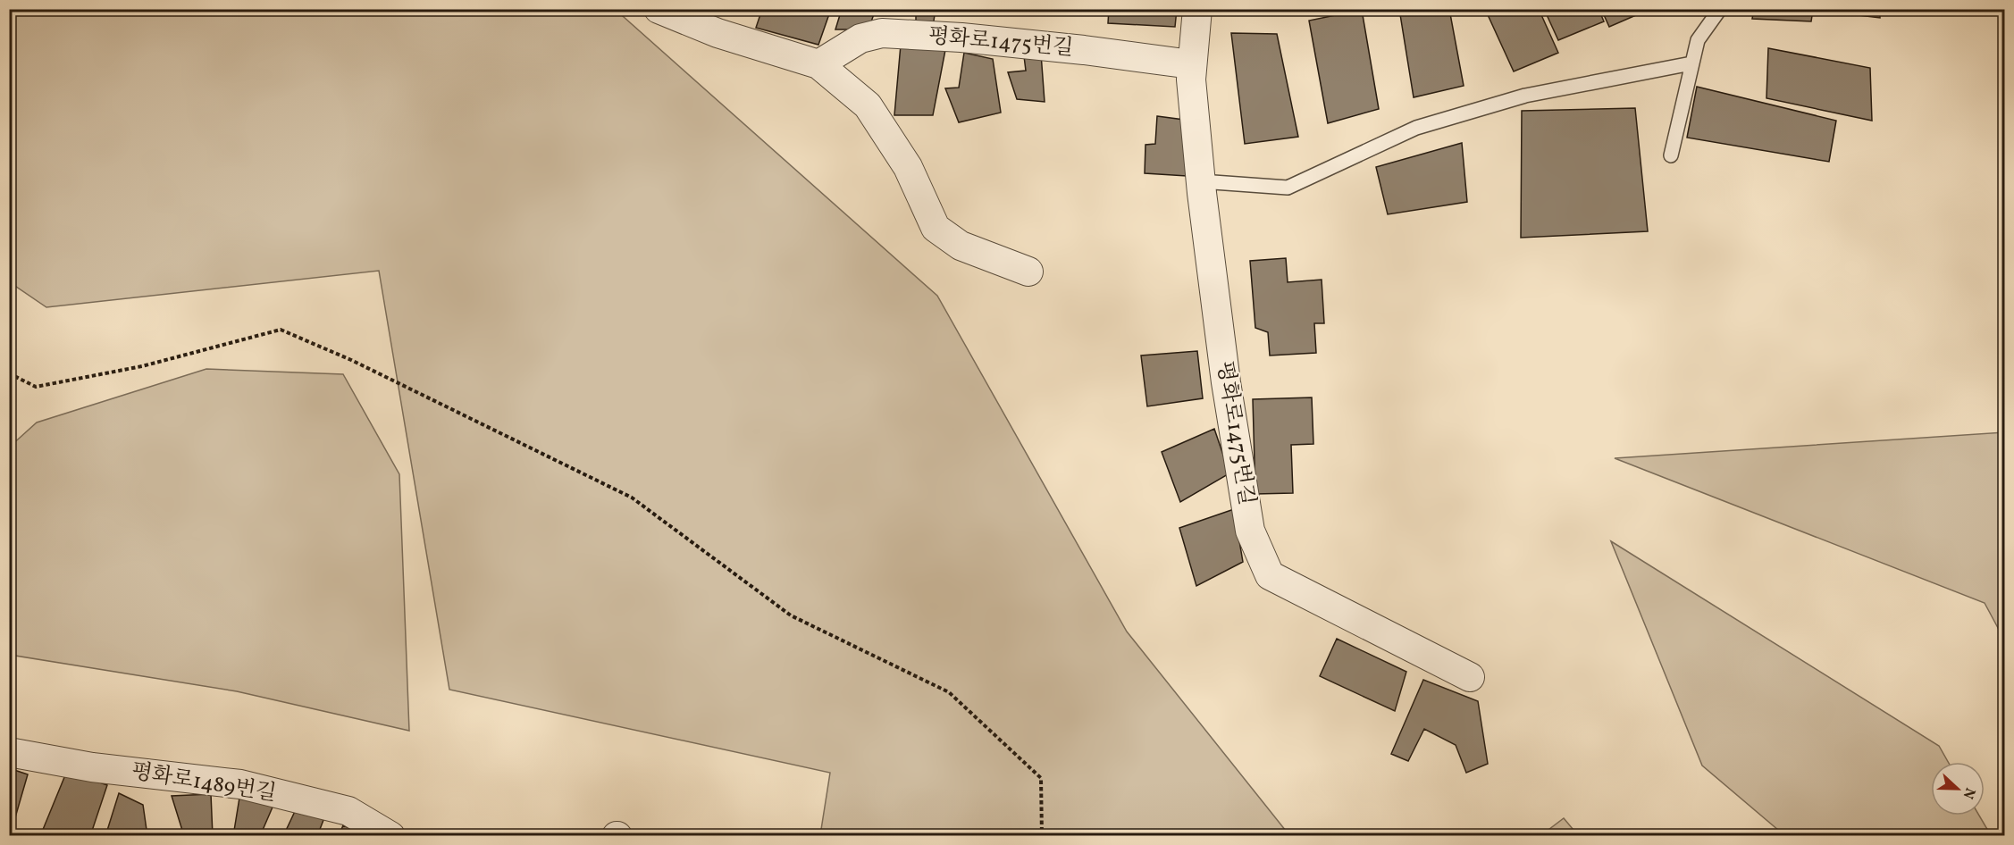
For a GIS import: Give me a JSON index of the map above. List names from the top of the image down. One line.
{"streets":{"street":["평화로1475번길","평화로1489번길"]},"north":"right"}
